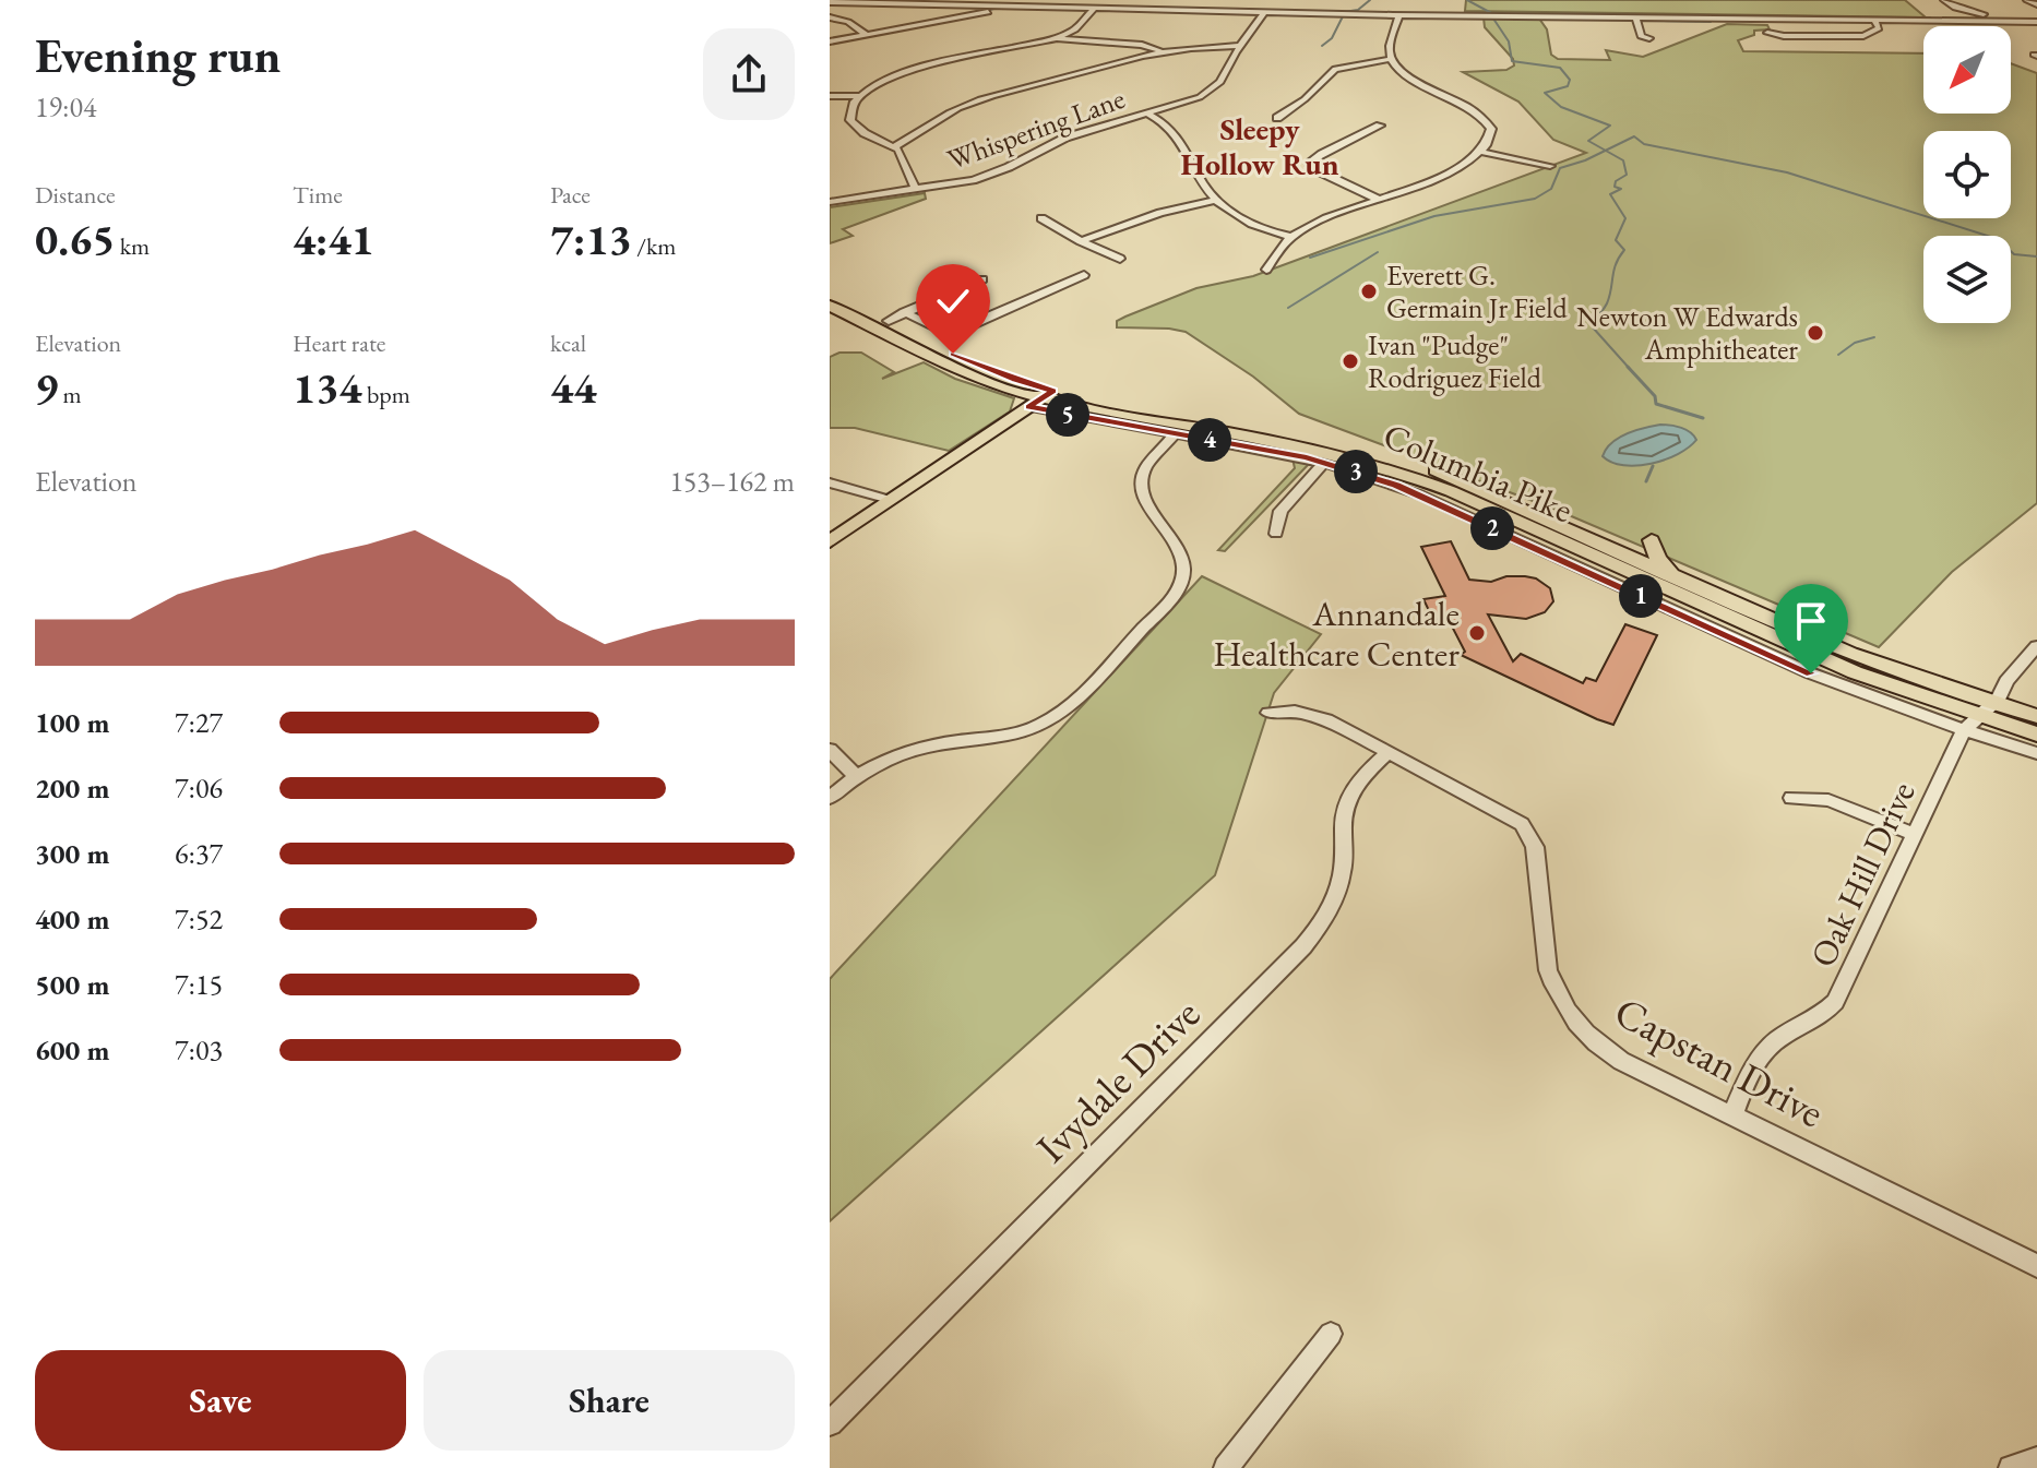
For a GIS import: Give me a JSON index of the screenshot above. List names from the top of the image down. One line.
{"streets":{"main road":["Columbia Pike"],"street":["Whispering Lane","Oak Hill Drive","Capstan Drive","Ivydale Drive"]},"crossings":[["Columbia Pike","Oak Hill Drive"],["Oak Hill Drive","Capstan Drive"],["Capstan Drive","Ivydale Drive"]],"districts":["Sleepy Hollow Run"],"places":["Everett G. Germain Jr Field","Newton W Edwards Amphitheater","Ivan \"Pudge\" Rodriguez Field","Annandale Healthcare Center"],"north":"bottom left","page":{"heading":["Evening run","19:04"],"stats":[["Distance","0.65 km"],["Time","4:41"],["Pace","7:13 /km"],["Elevation","9 m"],["Heart rate","134 bpm"],["kcal","44"]],"pins":["5","4","3","2","1"],"chart":["Elevation","153–162 m"],"list":[{"name":"100 m","note":"7:27"},{"name":"200 m","note":"7:06"},{"name":"300 m","note":"6:37"},{"name":"400 m","note":"7:52"},{"name":"500 m","note":"7:15"},{"name":"600 m","note":"7:03"}],"buttons":["Save","Share"]}}
